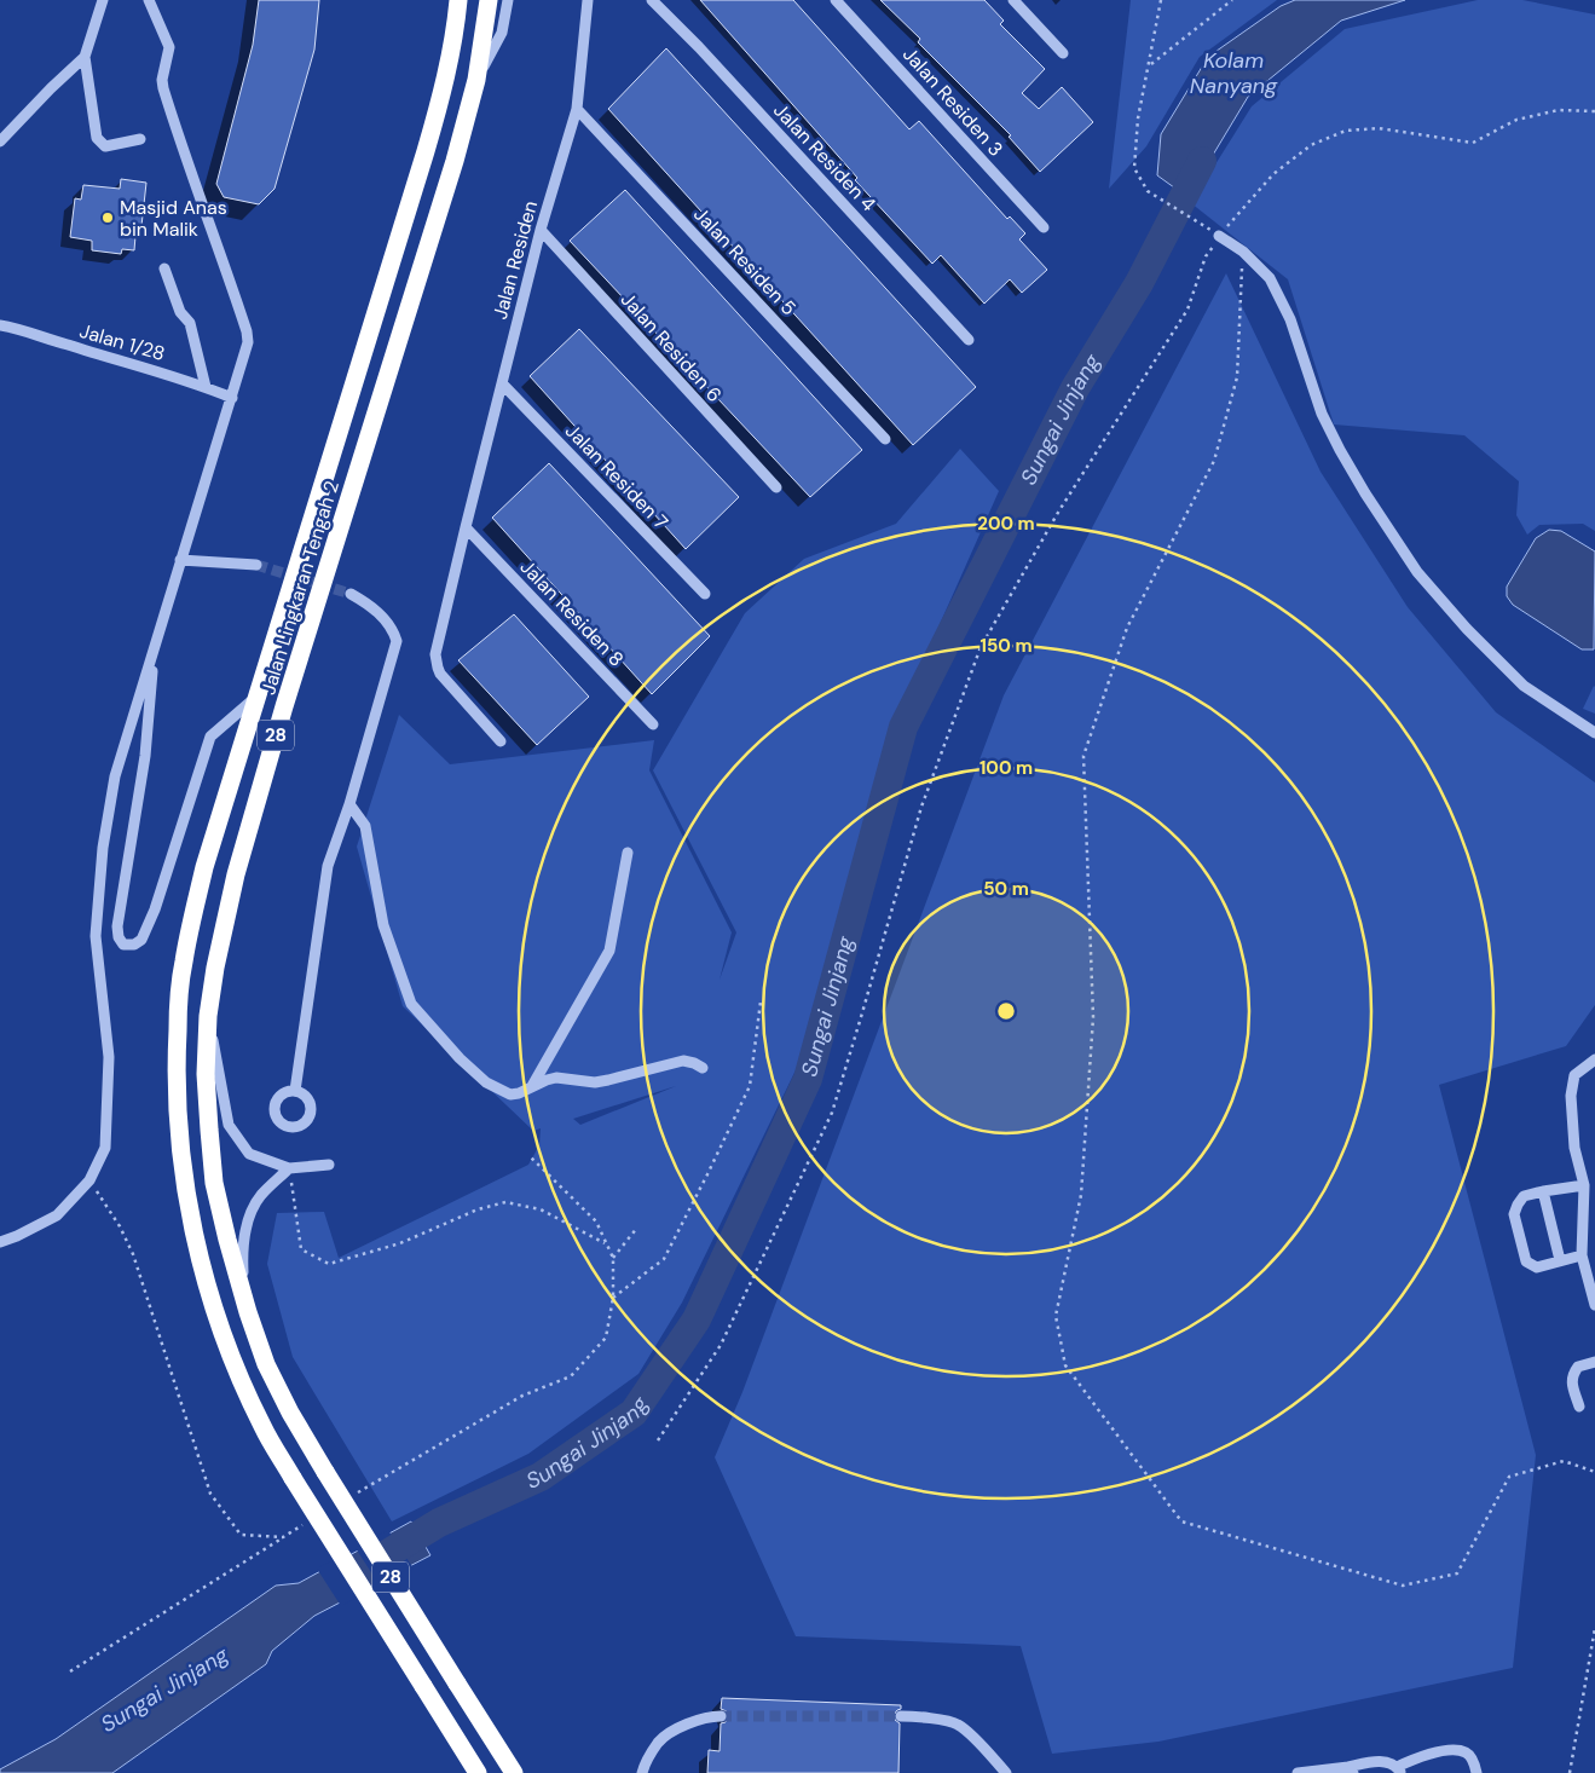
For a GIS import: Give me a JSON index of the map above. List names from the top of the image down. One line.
{"streets":{"highway":["Jalan Lingkaran Tengah 2","28"],"street":["Jalan Residen 3","Jalan Residen 4","Jalan Residen","Jalan Residen 5","Jalan 1/28","Jalan Residen 6","Jalan Residen 7","Jalan Residen 8"]},"crossings":[["Jalan Residen","Jalan Residen 5"],["Jalan Residen","Jalan Residen 6"],["Jalan Residen","Jalan Residen 7"],["Jalan Residen","Jalan Residen 8"]],"water":["Kolam Nanyang","Sungai Jinjang"],"places":["Masjid Anas bin Malik"],"rings":["200 m","150 m","100 m","50 m"]}
